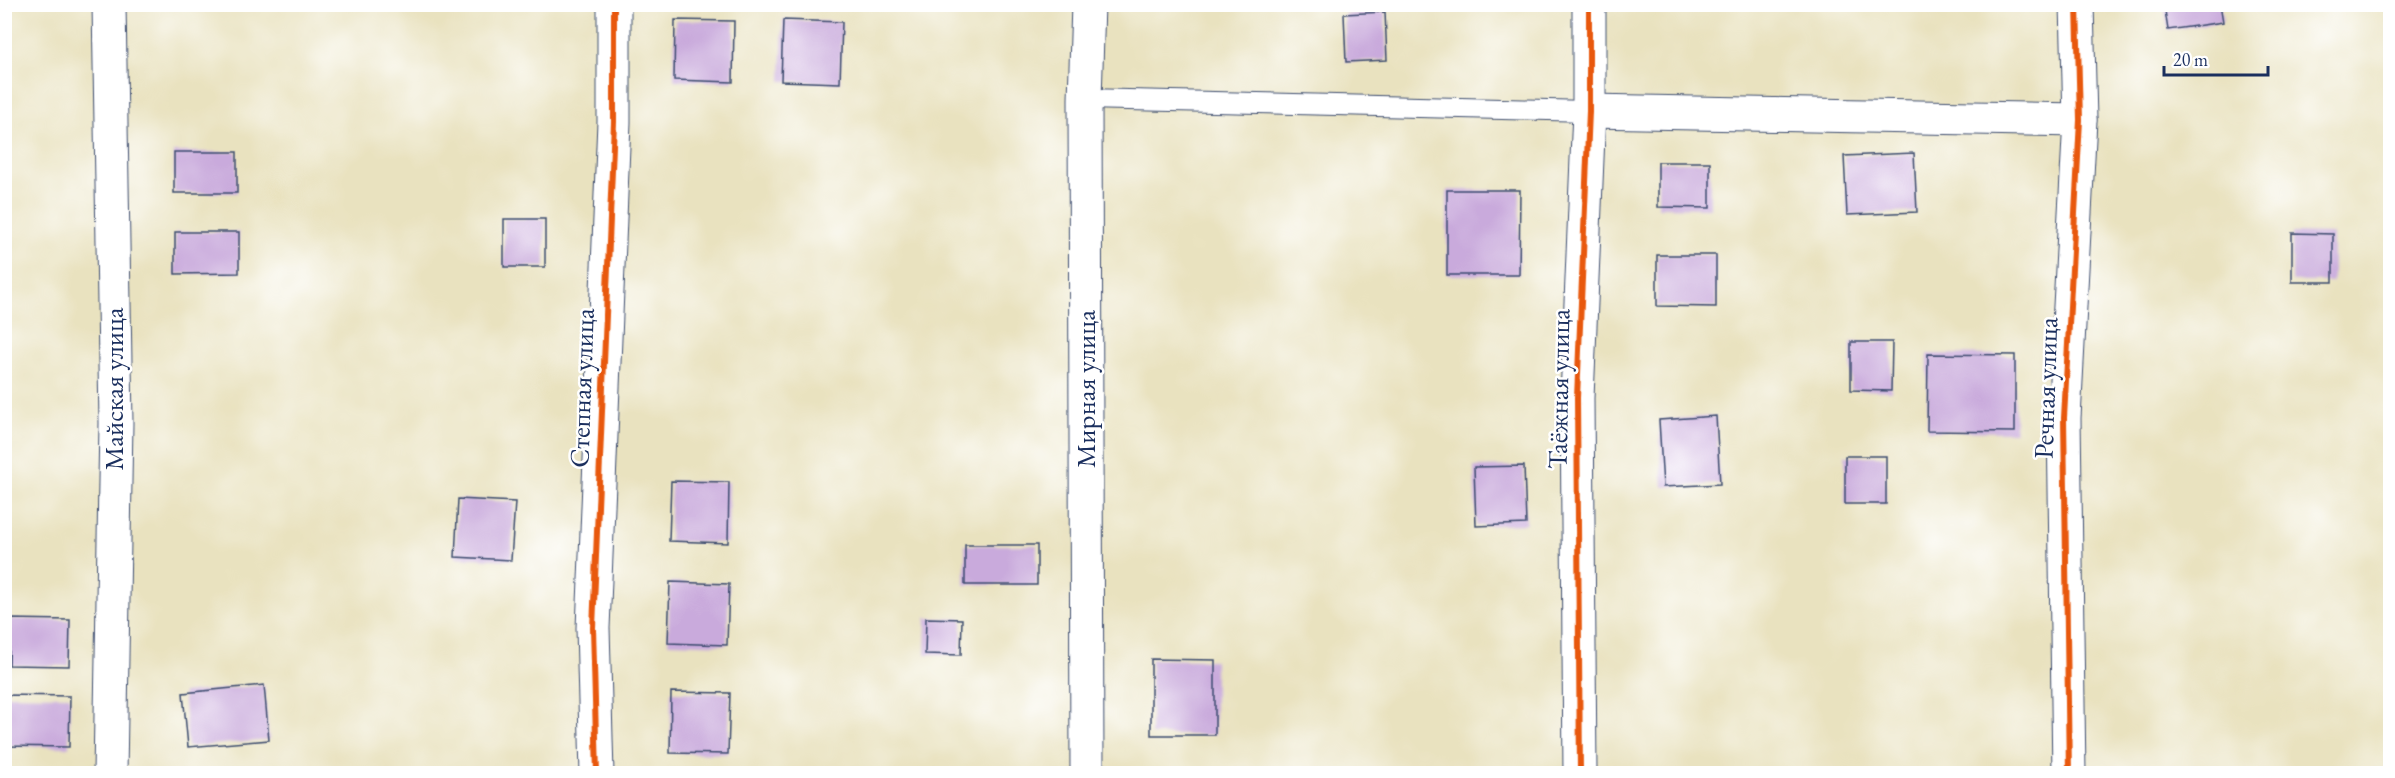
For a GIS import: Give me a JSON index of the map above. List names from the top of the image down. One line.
{"streets":{"street":["Степная улица","Речная улица","Майская улица","Мирная улица","Таёжная улица"]},"scale_bar":"20 m"}
